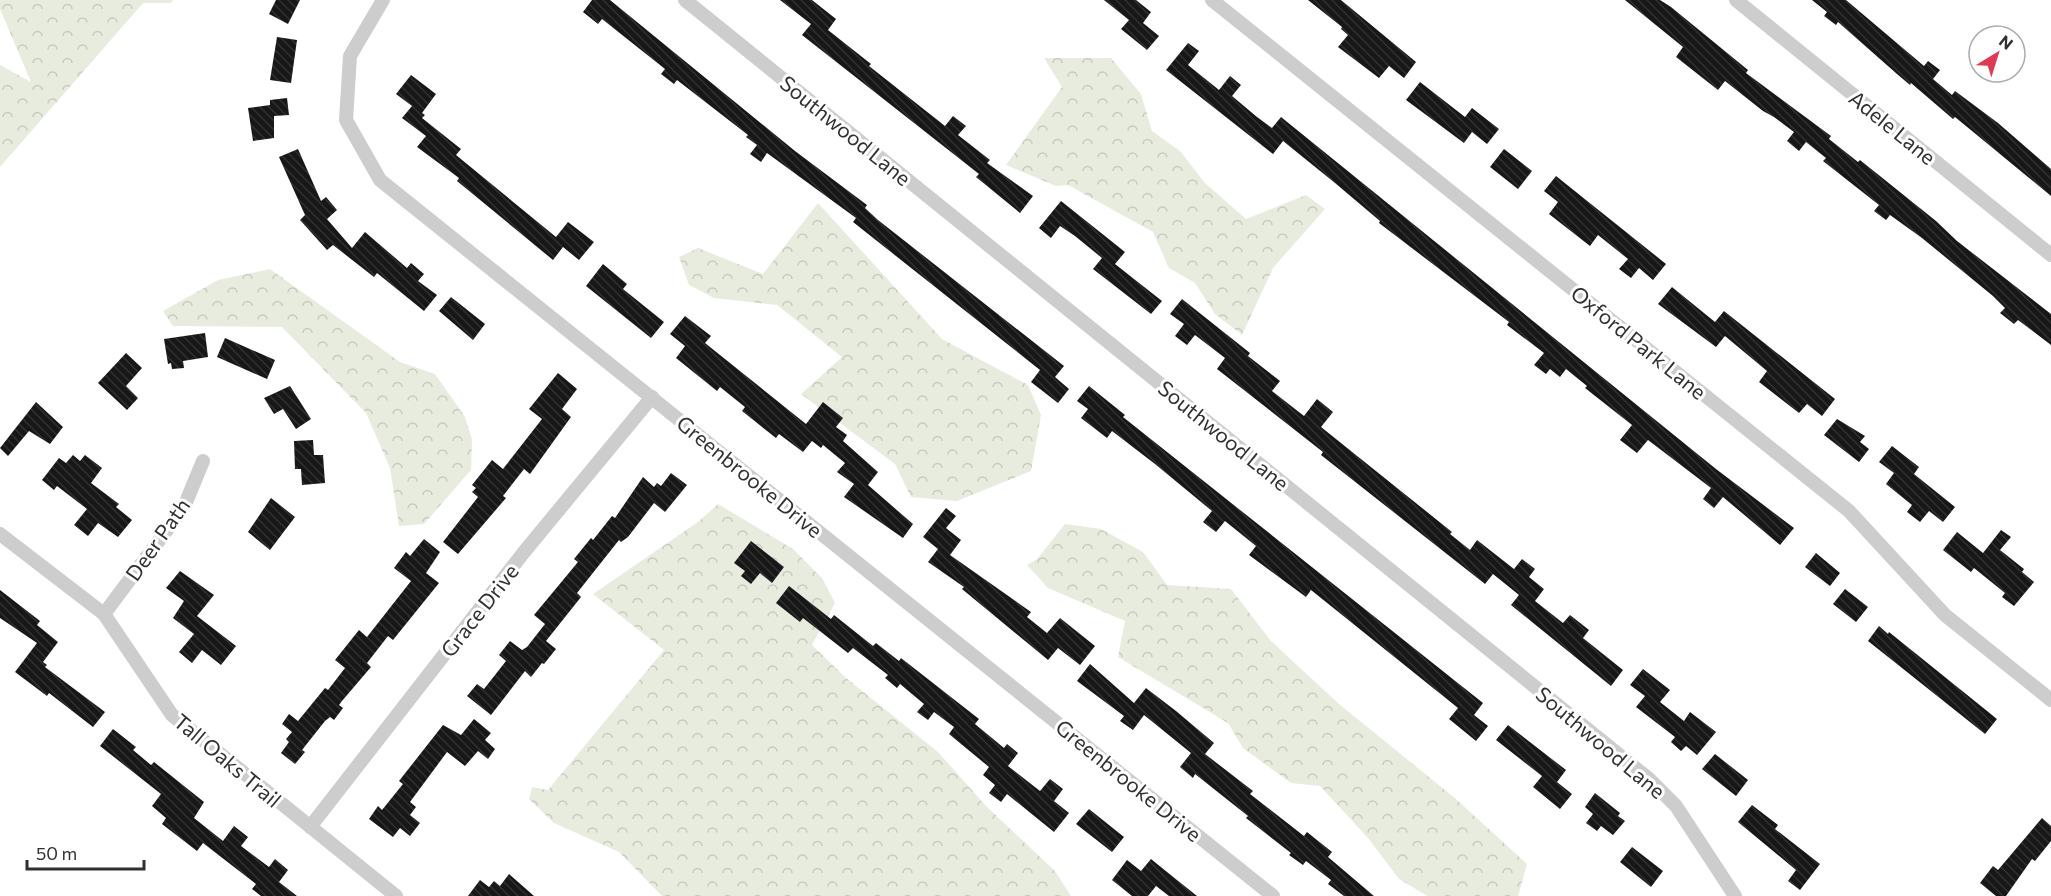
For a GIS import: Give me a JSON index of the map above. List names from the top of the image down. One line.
{"streets":{"street":["Adele Lane","Southwood Lane","Oxford Park Lane","Greenbrooke Drive","Deer Path","Grace Drive","Tall Oaks Trail"]},"crossings":[["Greenbrooke Drive","Grace Drive"],["Deer Path","Tall Oaks Trail"],["Grace Drive","Tall Oaks Trail"]],"scale_bar":"50 m","north":"top right"}
